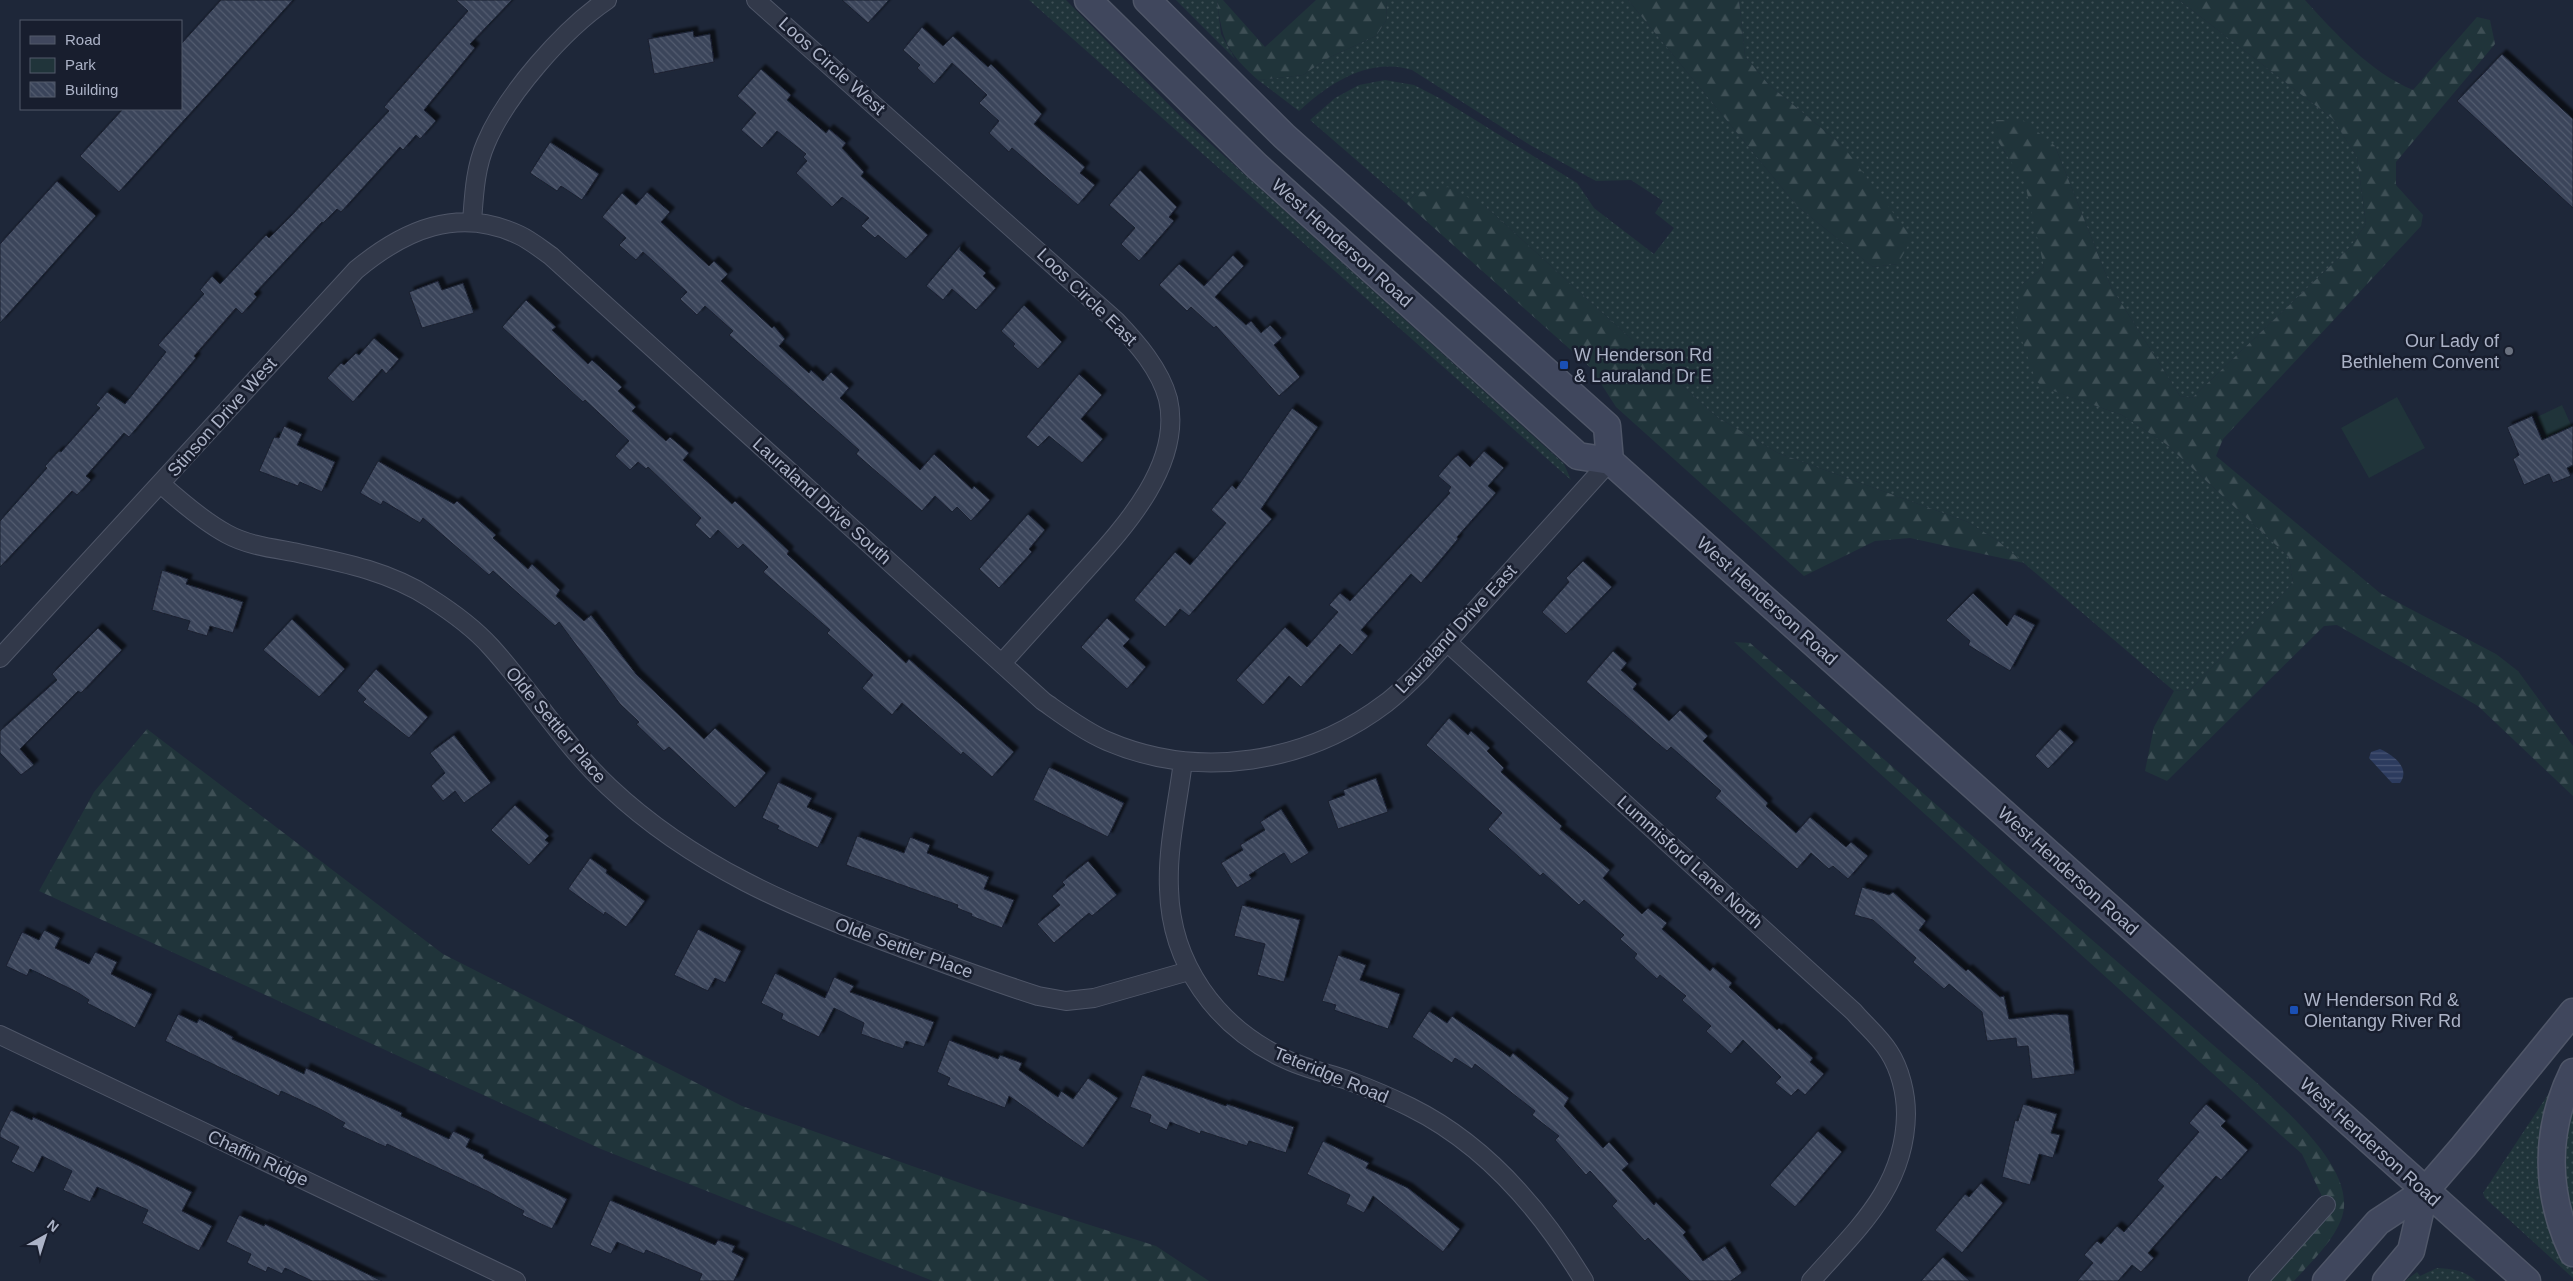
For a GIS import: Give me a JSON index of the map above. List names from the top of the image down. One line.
{"streets":{"main road":["West Henderson Road"],"street":["Loos Circle West","Loos Circle East","Stinson Drive West","Lauraland Drive South","Lauraland Drive East","Olde Settler Place","Lummisford Lane North","Teteridge Road","Chaffin Ridge"]},"crossings":[["Loos Circle West","Loos Circle East"],["West Henderson Road","Lauraland Drive East"],["Loos Circle East","Lauraland Drive South"],["Stinson Drive West","Lauraland Drive South"],["Stinson Drive West","Olde Settler Place"],["Lauraland Drive South","Lauraland Drive East"],["Lauraland Drive South","Teteridge Road"],["Lauraland Drive East","Lummisford Lane North"],["Lauraland Drive East","Teteridge Road"],["Olde Settler Place","Teteridge Road"]],"places":{"other":["Our Lady of Bethlehem Convent"],"transit":["W Henderson Rd & Lauraland Dr E","W Henderson Rd & Olentangy River Rd"]},"legend":["Road","Park","Building"],"north":"top right"}
